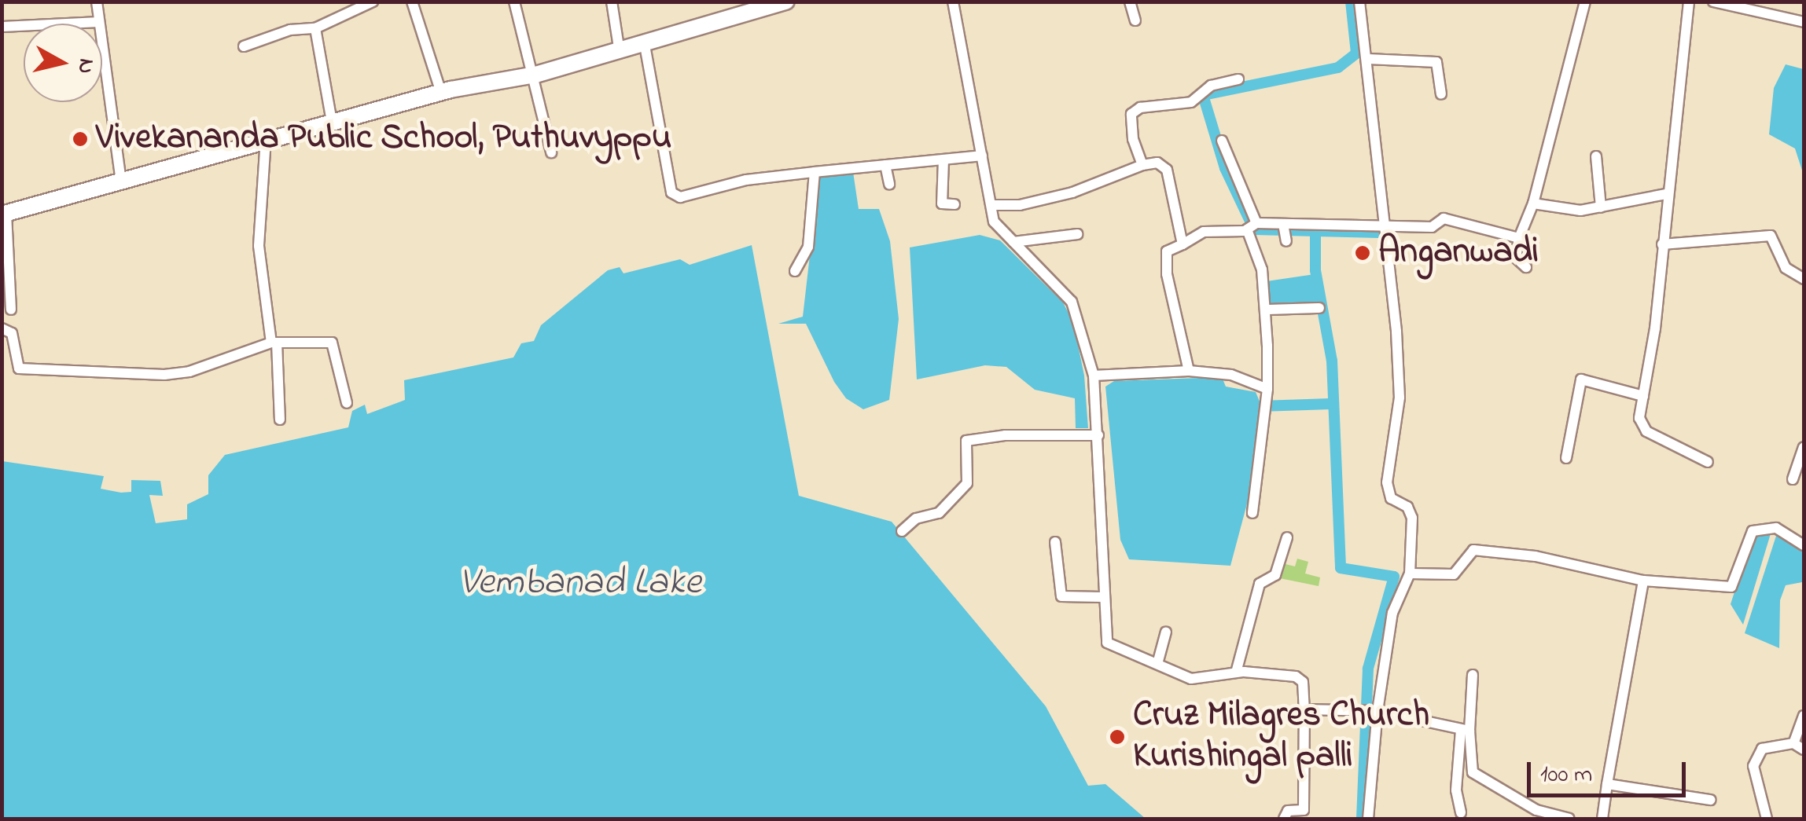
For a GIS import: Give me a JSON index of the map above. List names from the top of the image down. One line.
{"water":["Vembanad Lake"],"places":["Vivekananda Public School, Puthuvyppu","Anganwadi","Cruz Milagres Church Kurishingal palli"],"scale_bar":"100 m","north":"right"}
